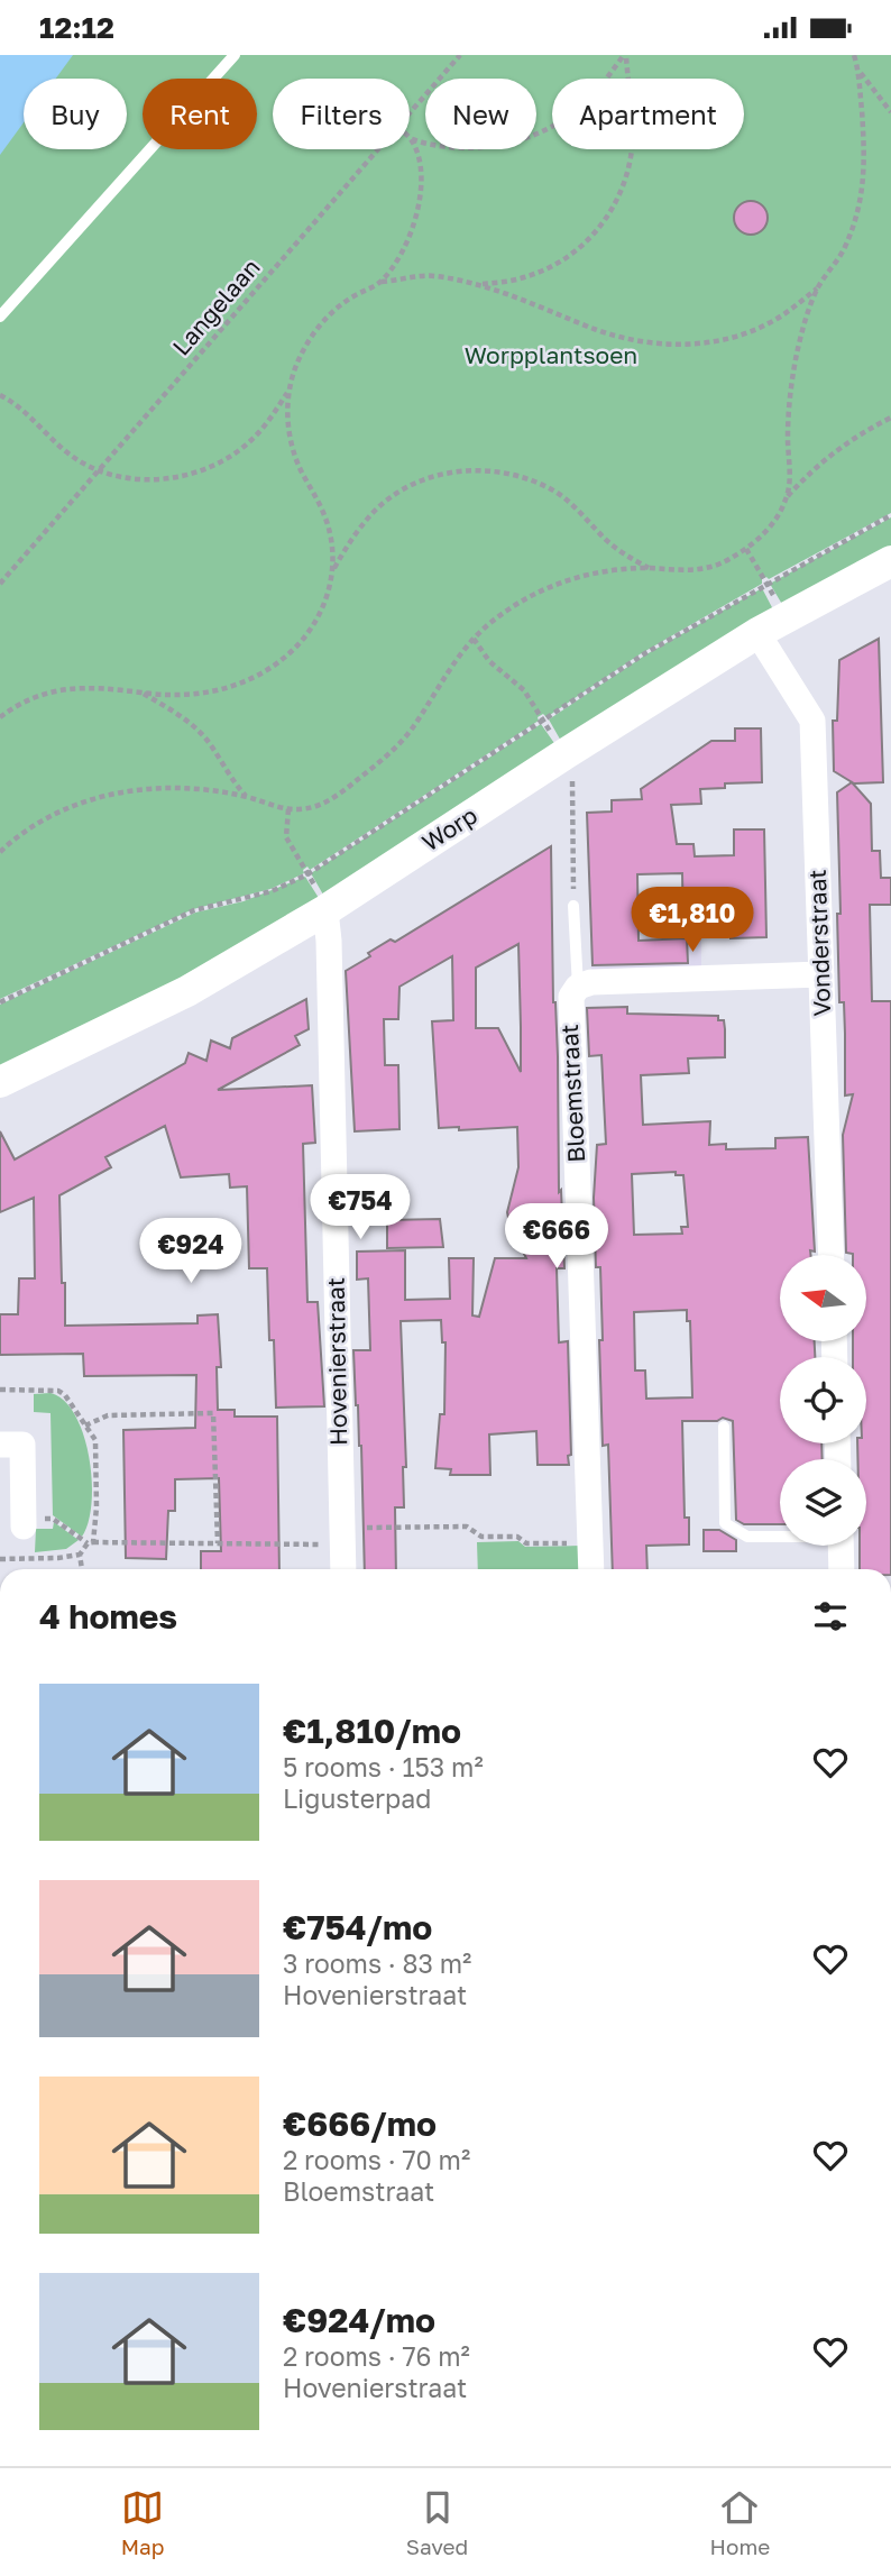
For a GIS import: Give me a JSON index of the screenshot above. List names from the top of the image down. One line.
{"streets":{"street":["Worp","Vonderstraat","Bloemstraat","Hovenierstraat"],"path":["Langelaan"]},"crossings":[["Worp","Vonderstraat"],["Worp","Hovenierstraat"]],"parks":["Worpplantsoen"],"north":"left","page":{"status":"12:12","chip":["Buy","Rent","Filters","New","Apartment"],"price":["€1,810","€754","€666","€924"],"heading":"4 homes","list":[{"name":"€1,810/mo","note":"5 rooms · 153 m² · Ligusterpad"},{"name":"€754/mo","note":"3 rooms · 83 m² · Hovenierstraat"},{"name":"€666/mo","note":"2 rooms · 70 m² · Bloemstraat"},{"name":"€924/mo","note":"2 rooms · 76 m² · Hovenierstraat"}],"tabs":["Map","Saved","Home"]}}
